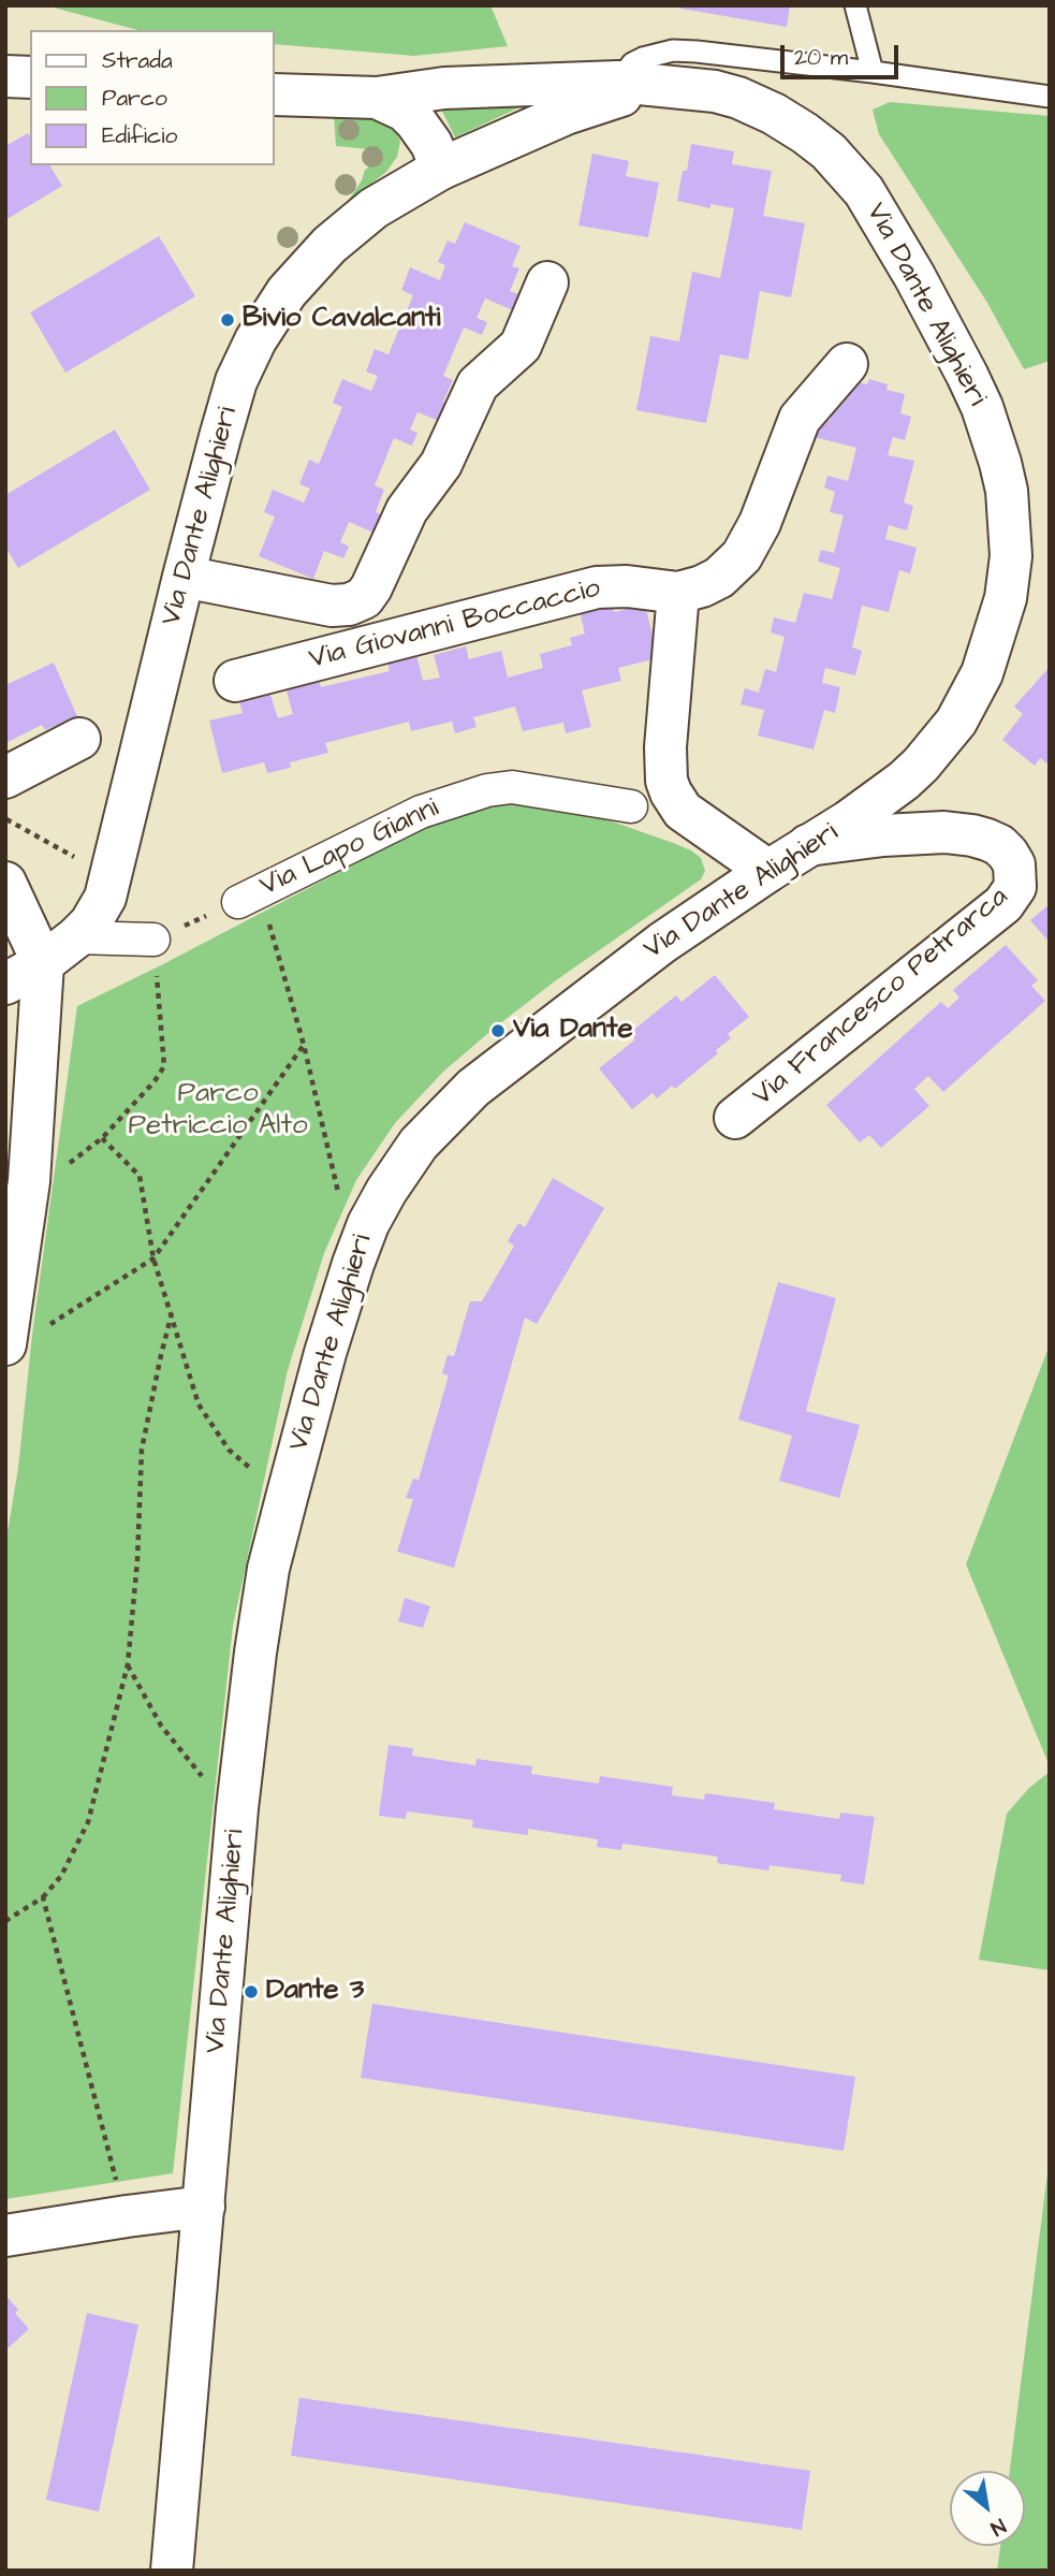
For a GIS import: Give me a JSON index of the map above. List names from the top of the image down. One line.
{"streets":{"street":["Via Dante Alighieri","Via Giovanni Boccaccio","Via Lapo Gianni","Via Francesco Petrarca"]},"crossings":[["Via Dante Alighieri","Via Francesco Petrarca"]],"parks":["Parco Petriccio Alto"],"places":["Bivio Cavalcanti","Via Dante","Dante 3"],"legend":["Strada","Parco","Edificio"],"scale_bar":"20 m","north":"bottom right"}
